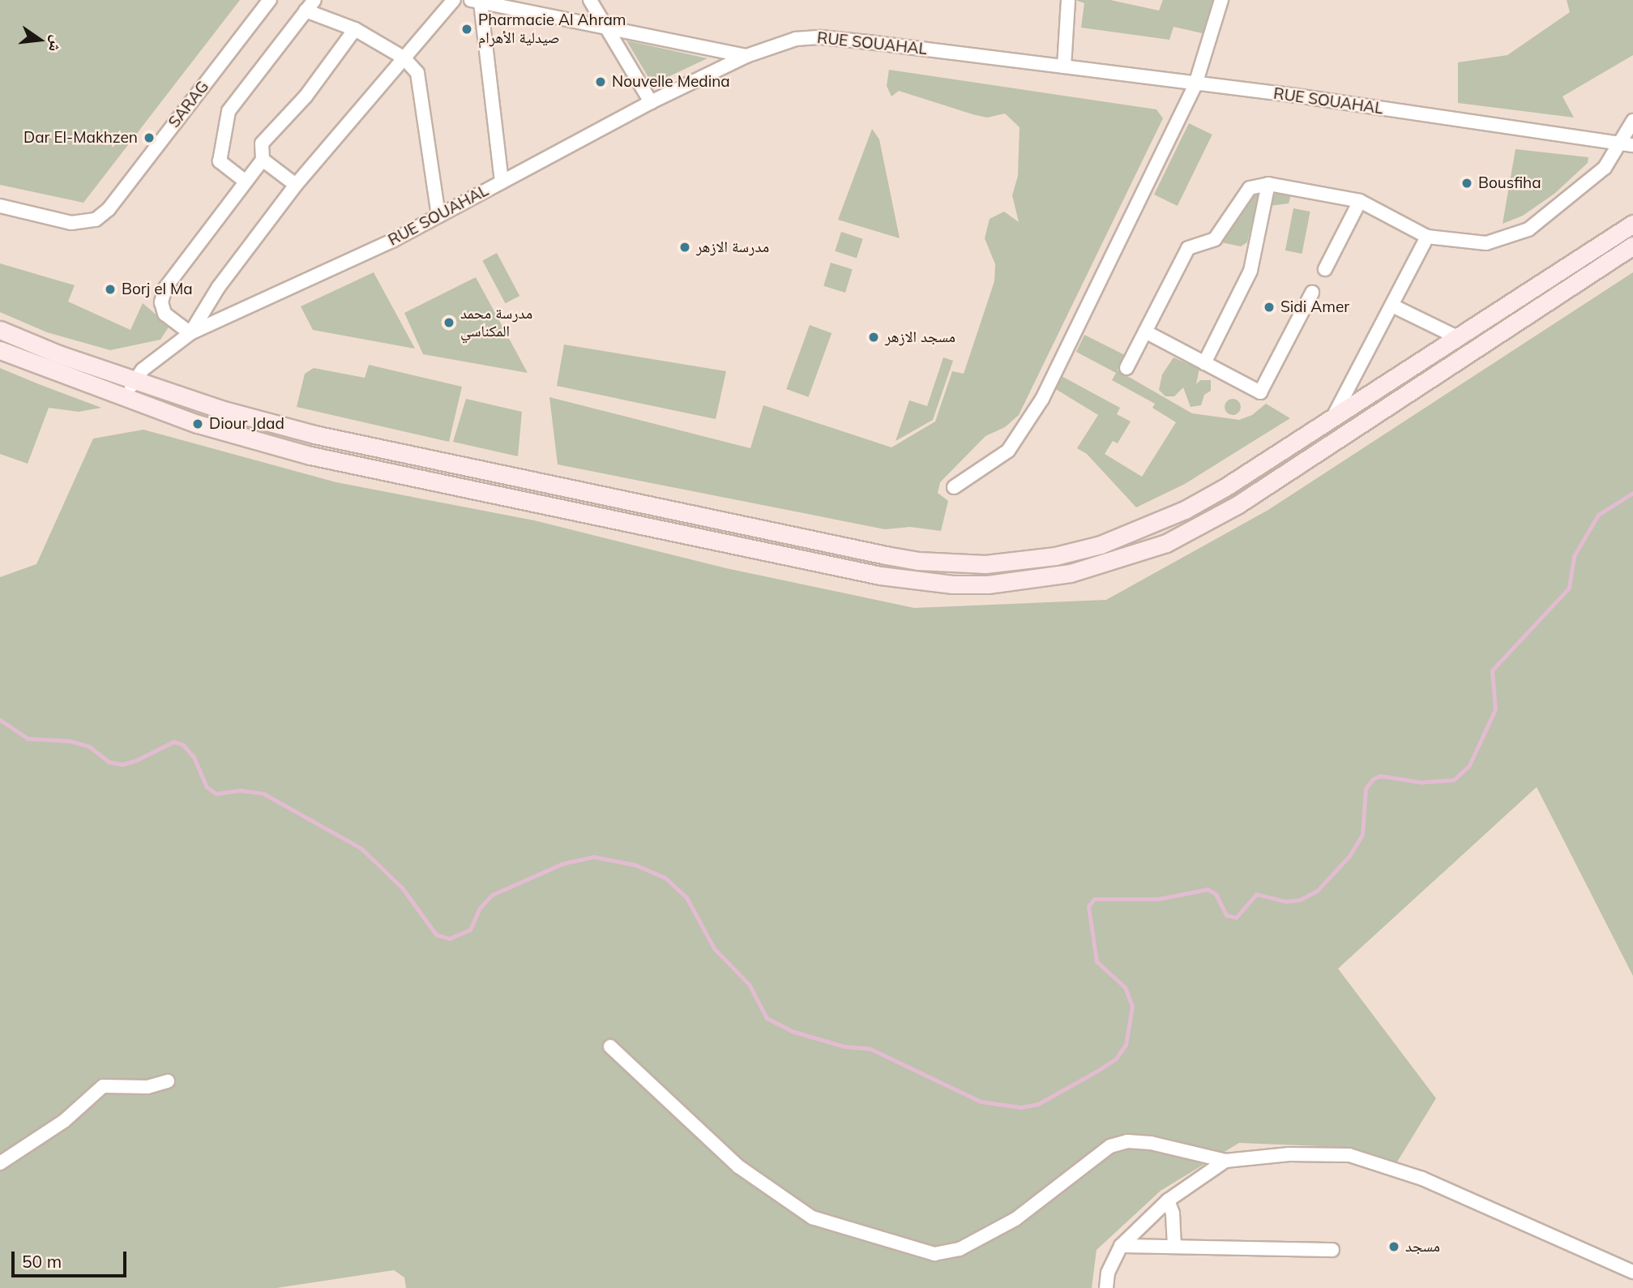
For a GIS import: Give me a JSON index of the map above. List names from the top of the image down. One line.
{"streets":{"street":["RUE SOUAHAL","SARAG"]},"places":["Pharmacie Al Ahram صيدلية الأهرام","Nouvelle Medina","Dar El-Makhzen","Bousfiha","مدرسة الازهر","Borj el Ma","Sidi Amer","مدرسة محمد المكناسي","مسجد الازهر","Diour Jdad","مسجد"],"scale_bar":"50 m","north":"right"}
